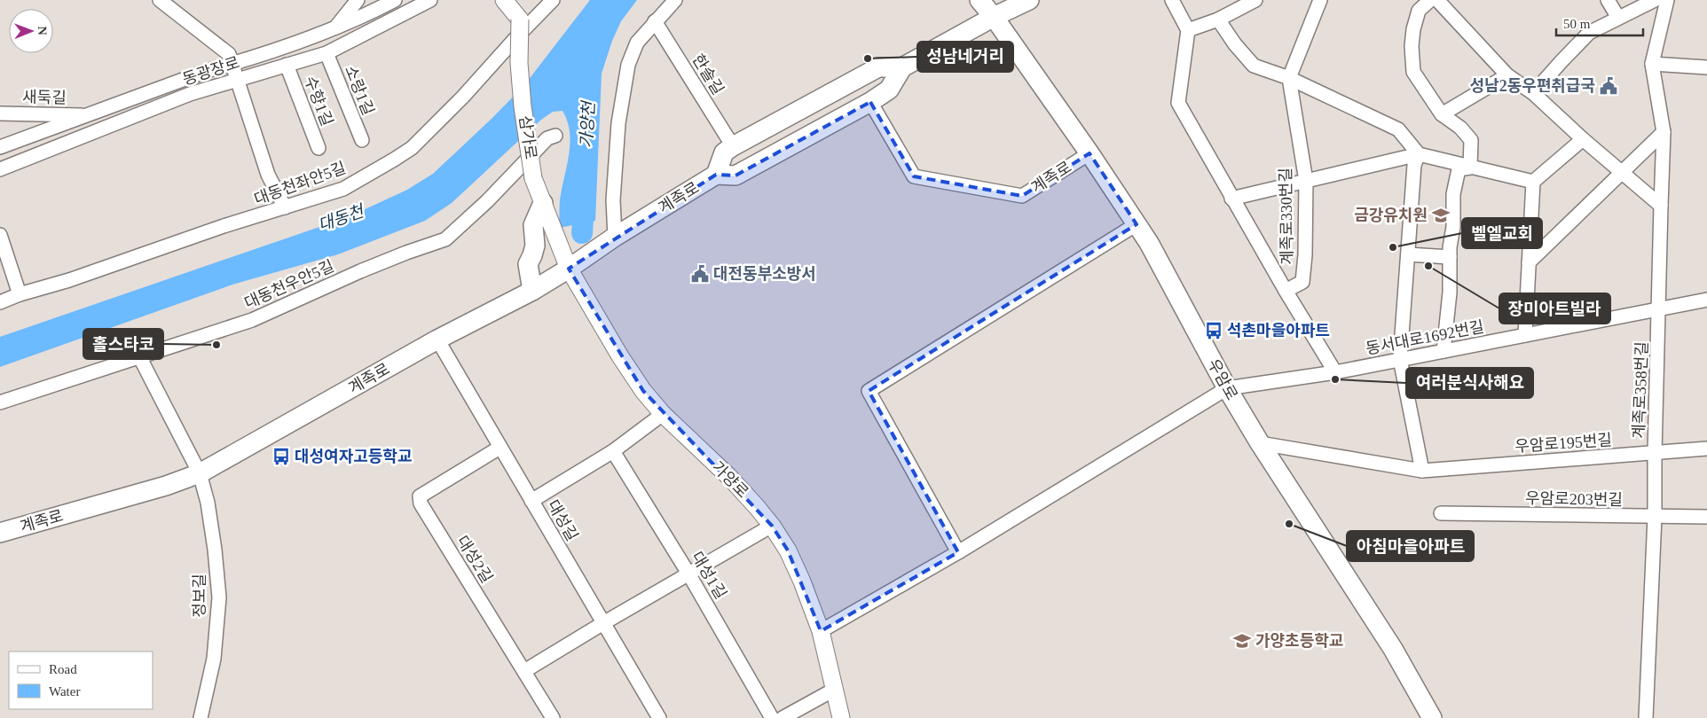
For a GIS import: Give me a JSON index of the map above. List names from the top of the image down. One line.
{"streets":{"main road":["계족로","우암로"],"street":["동광장로","한솔길","소랑1길","새둑길","수향1길","삼가로","대동천좌안5길","계족로330번길","대동천우안5길","동서대로1692번길","계족로358번길","우암로195번길","가양로","우암로203번길","대성길","대성2길","대성1길","정보길"]},"crossings":[["동광장로","소랑1길"],["동광장로","새둑길"],["동광장로","수향1길"],["한솔길","계족로"],["삼가로","계족로"],["삼가로","가양로"],["계족로","우암로"],["계족로","가양로"],["계족로","대성길"],["계족로","정보길"],["대동천우안5길","정보길"],["동서대로1692번길","우암로"],["동서대로1692번길","계족로358번길"],["우암로","우암로195번길"],["계족로358번길","우암로195번길"],["계족로358번길","우암로203번길"],["대성길","대성2길"]],"water":["가양천","대동천"],"places":{"other":["성남네거리","벨엘교회","장미아트빌라","홀스타코","여러분식사해요","아침마을아파트"],"public building":["성남2동우편취급국","대전동부소방서"],"school or university":["금강유치원","가양초등학교"],"bus stop":["석촌마을아파트","대성여자고등학교"]},"legend":["Road","Water"],"scale_bar":"50 m","north":"right"}
